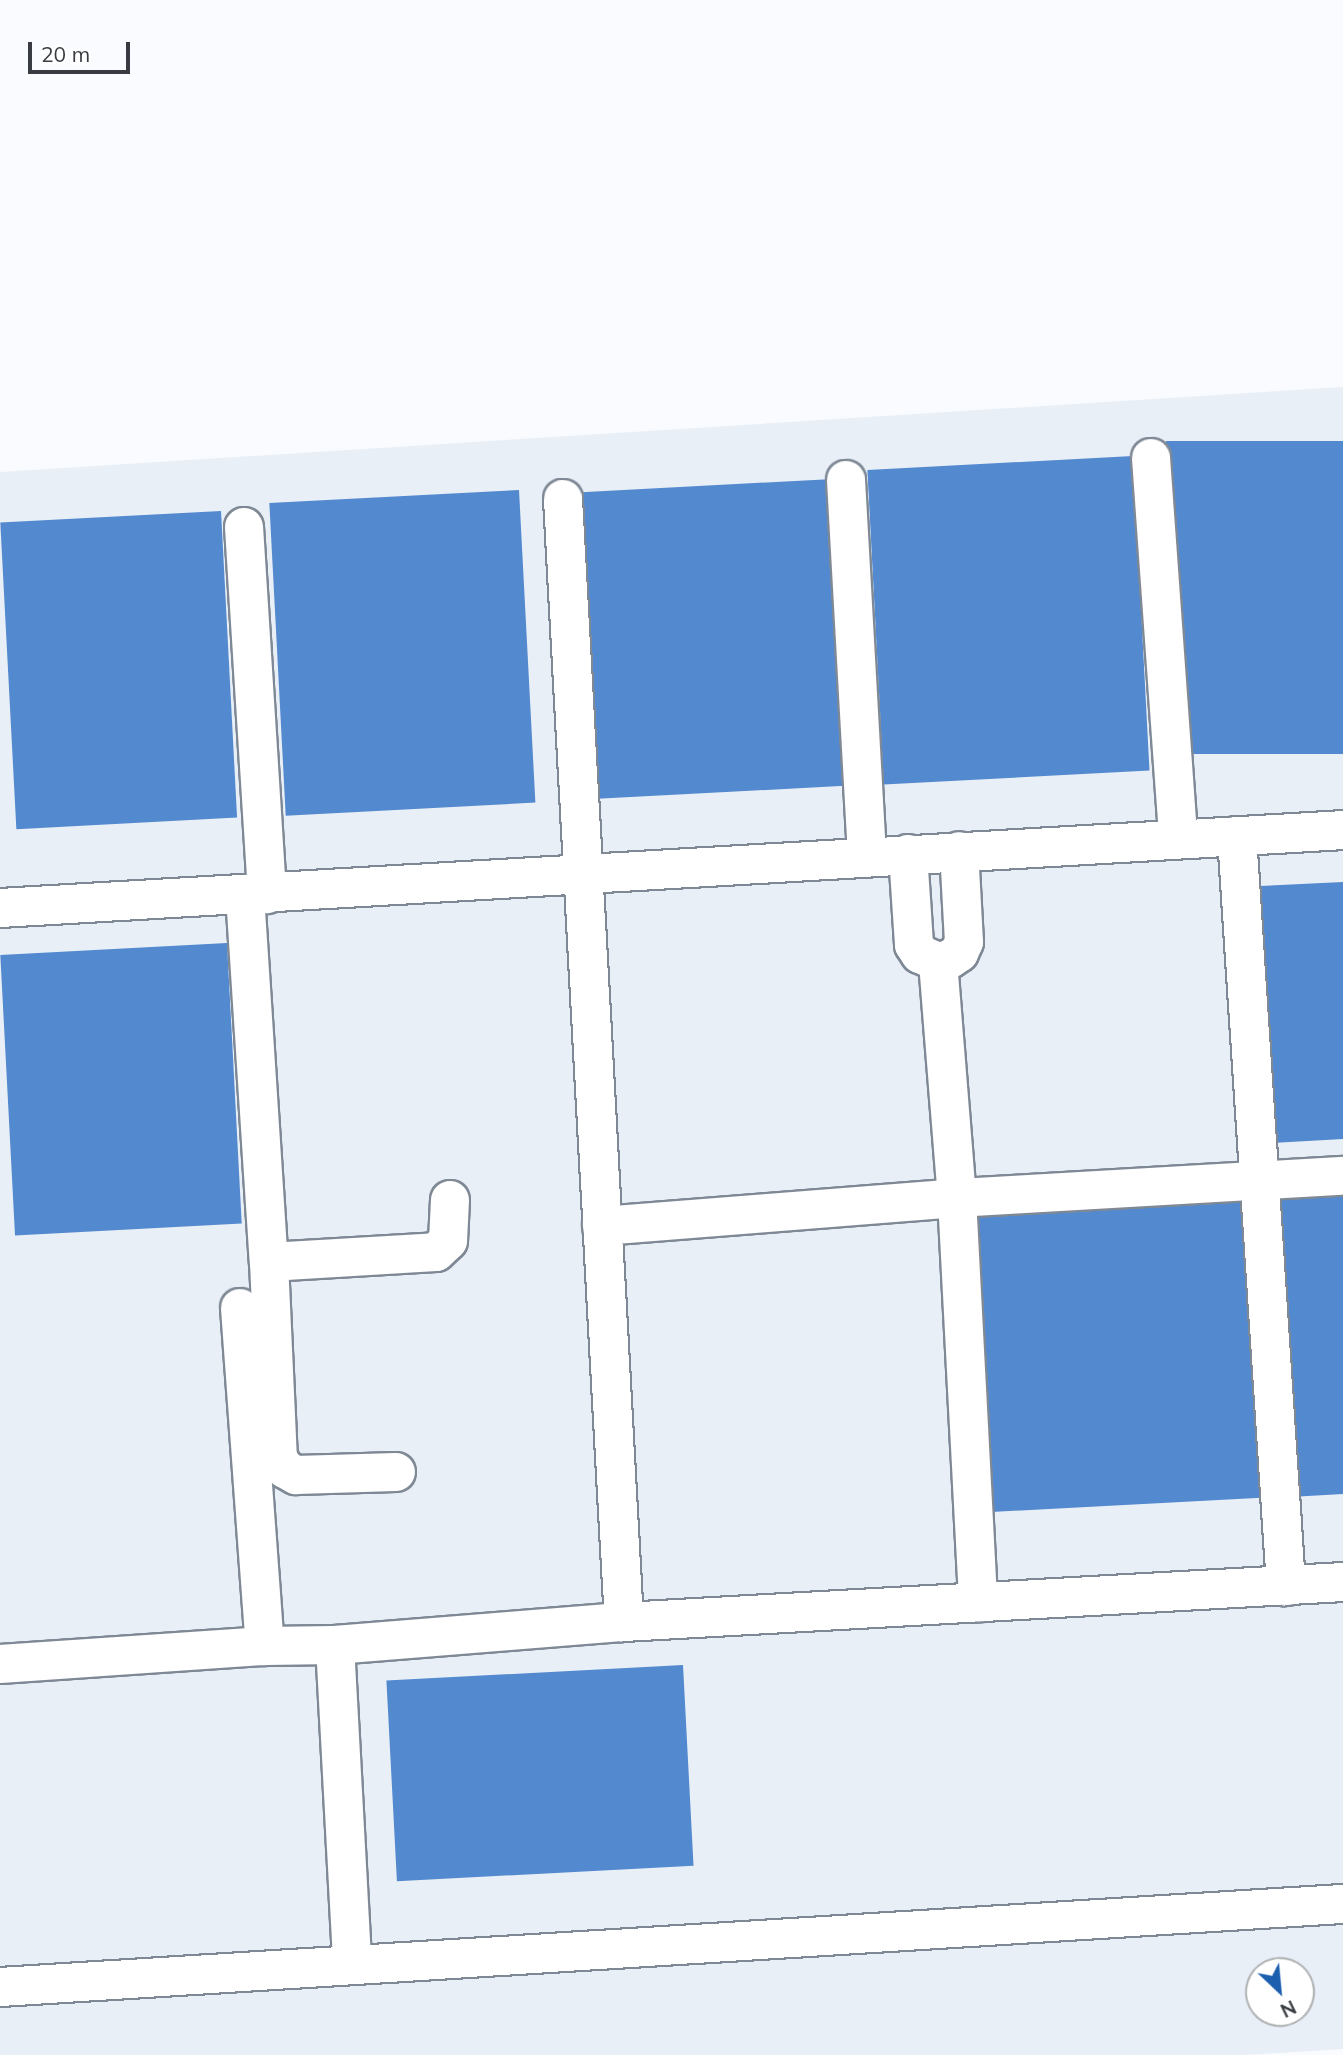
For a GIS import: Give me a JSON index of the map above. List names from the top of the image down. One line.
{"scale_bar":"20 m","north":"bottom right"}
